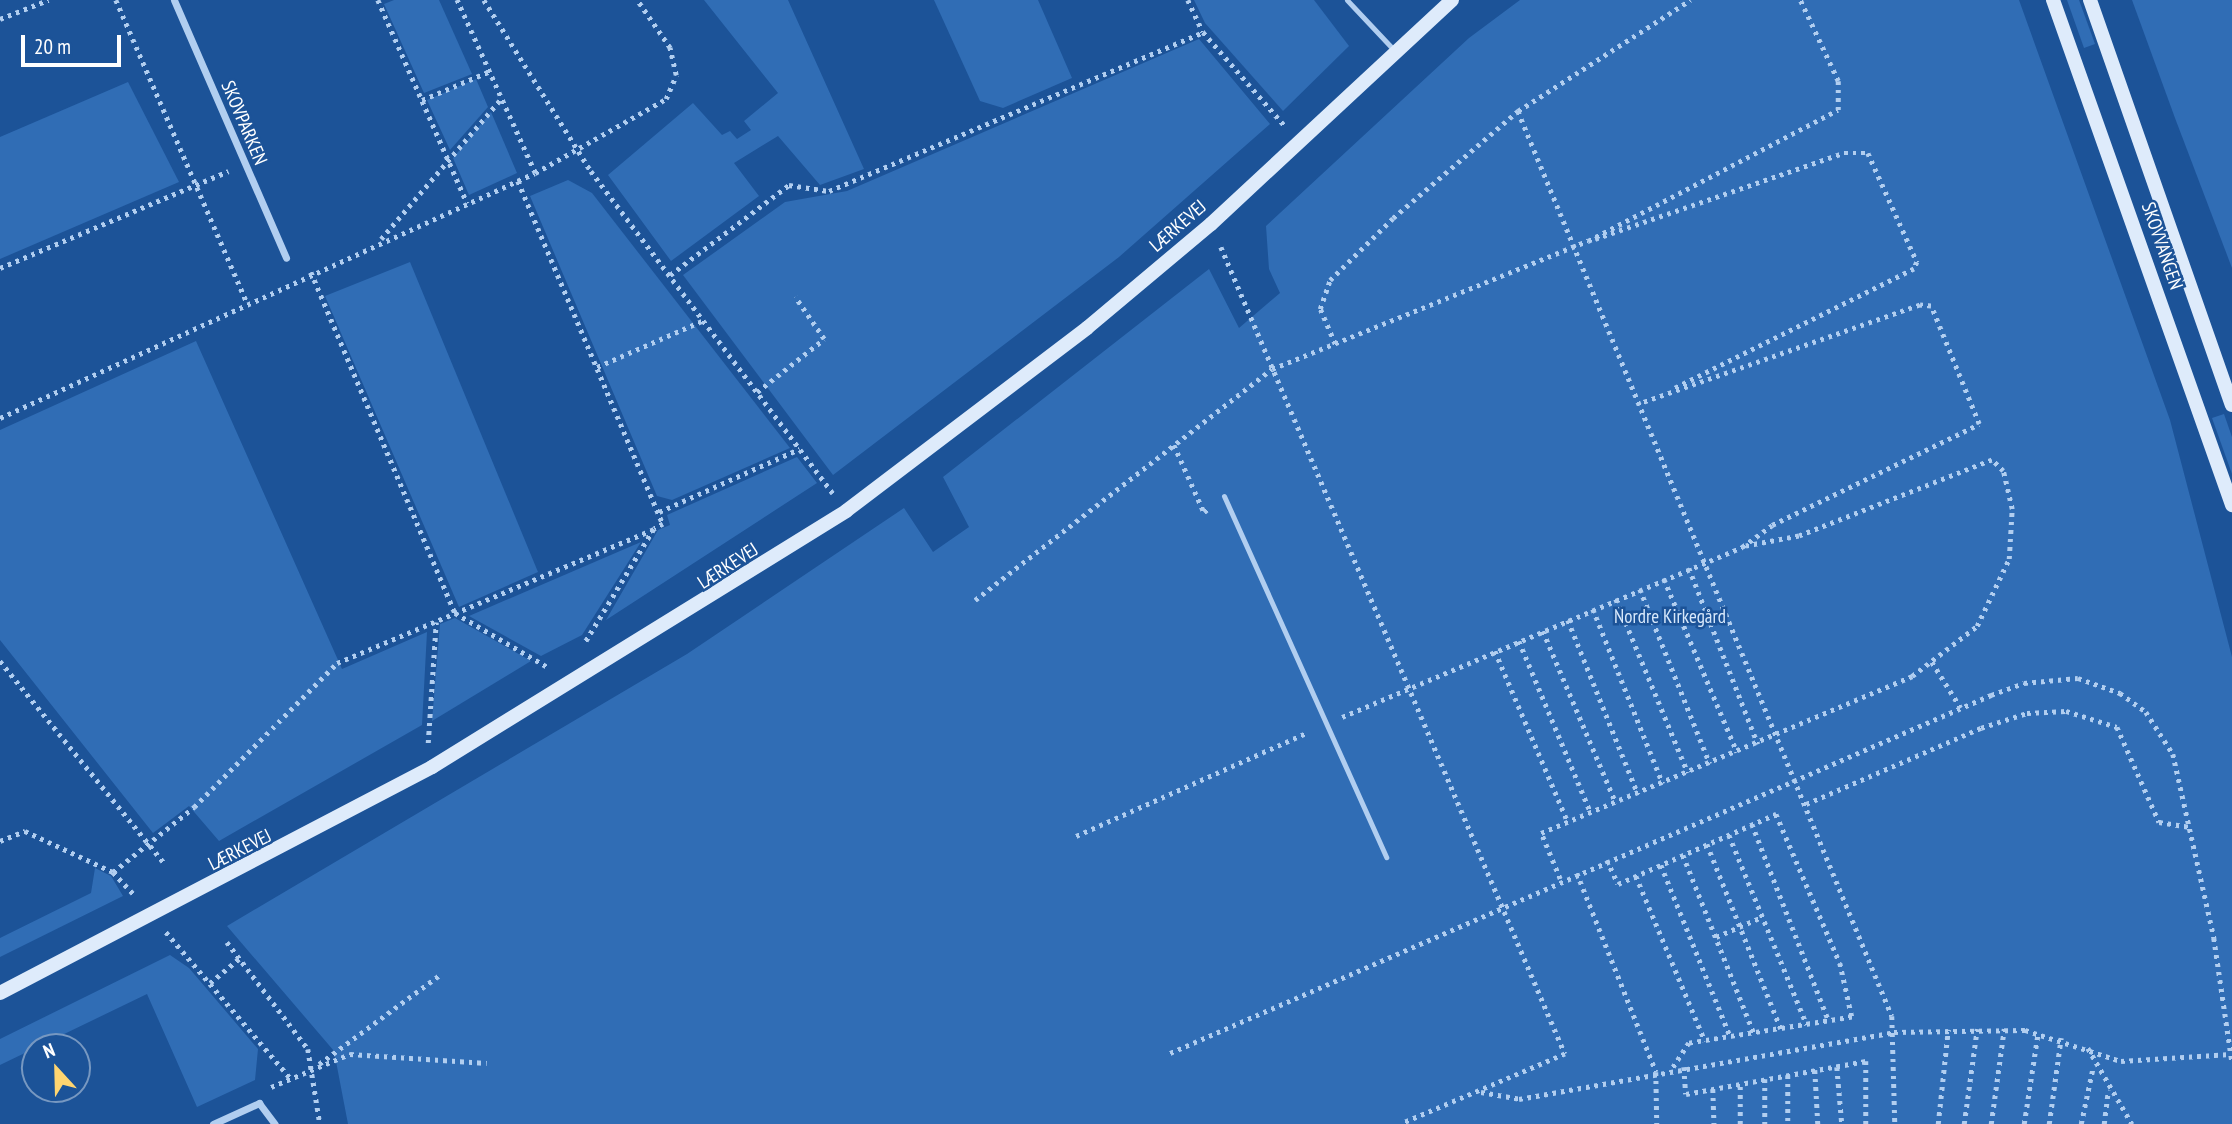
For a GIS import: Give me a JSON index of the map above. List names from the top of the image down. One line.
{"streets":{"street":["SKOVPARKEN","LÆRKEVEJ","SKOVVANGEN"]},"parks":["Nordre Kirkegård"],"scale_bar":"20 m","north":"top"}
